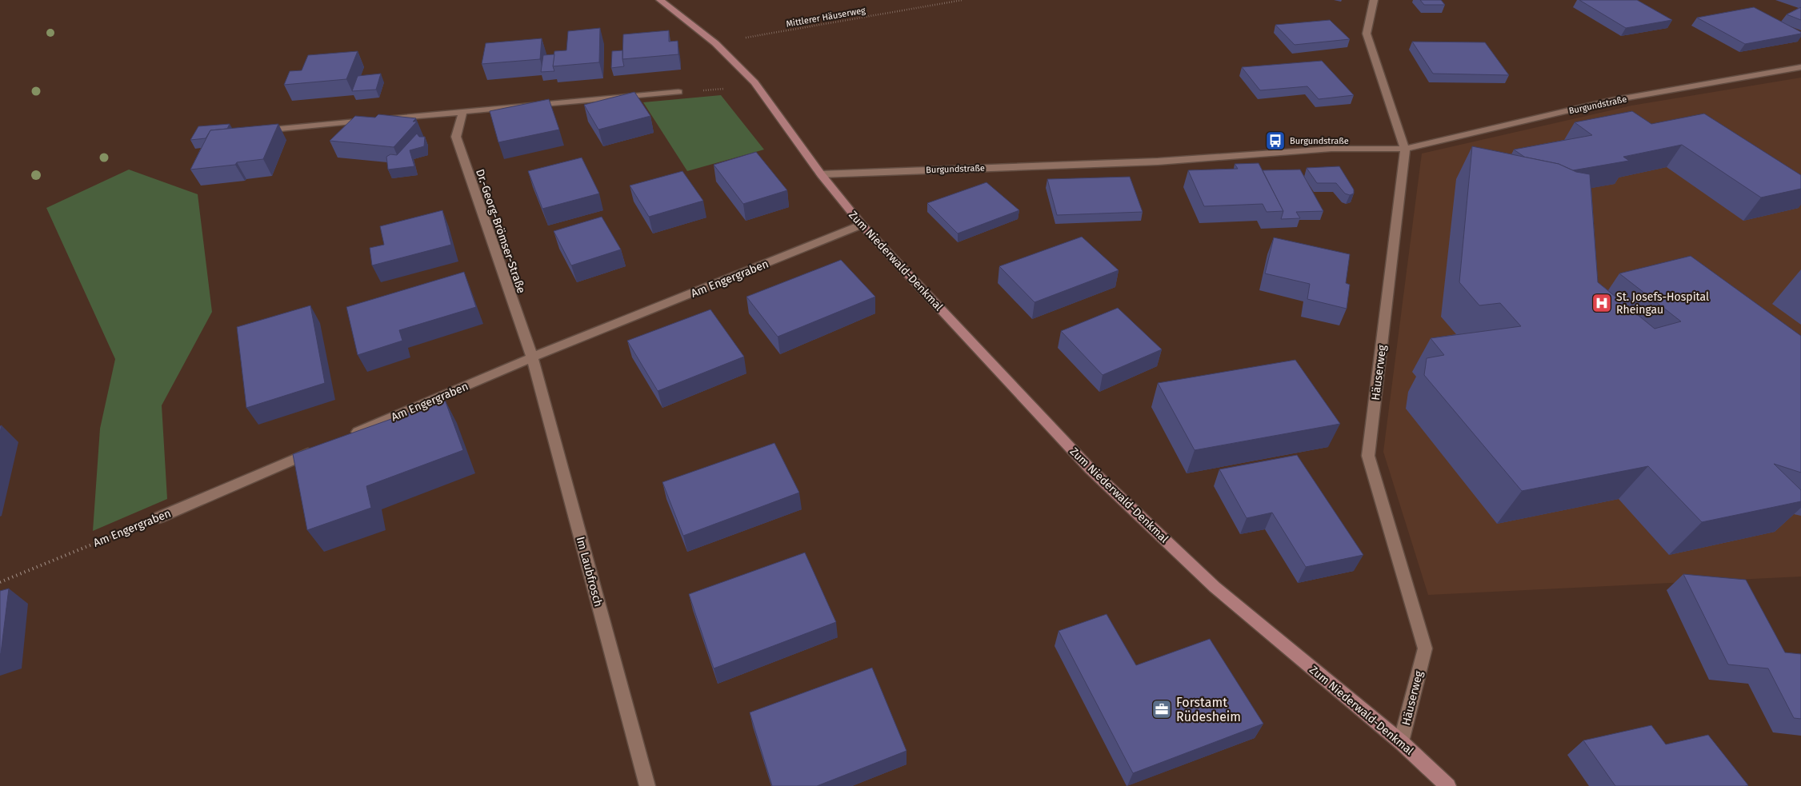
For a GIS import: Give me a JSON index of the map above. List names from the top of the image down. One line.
{"streets":{"main road":["Zum Niederwald-Denkmal"],"street":["Burgundstraße","Dr.-Georg-Brömser-Straße","Am Engergraben","Häuserweg","Im Laubfrosch"],"path":["Mittlerer Häuserweg"]},"crossings":[["Mittlerer Häuserweg","Zum Niederwald-Denkmal"],["Burgundstraße","Zum Niederwald-Denkmal"],["Burgundstraße","Häuserweg"],["Dr.-Georg-Brömser-Straße","Am Engergraben"],["Dr.-Georg-Brömser-Straße","Im Laubfrosch"],["Zum Niederwald-Denkmal","Am Engergraben"],["Zum Niederwald-Denkmal","Häuserweg"],["Am Engergraben","Im Laubfrosch"]],"places":{"bus stop":["Burgundstraße"],"hospital":["St. Josefs-Hospital Rheingau"],"office":["Forstamt Rüdesheim"]}}
